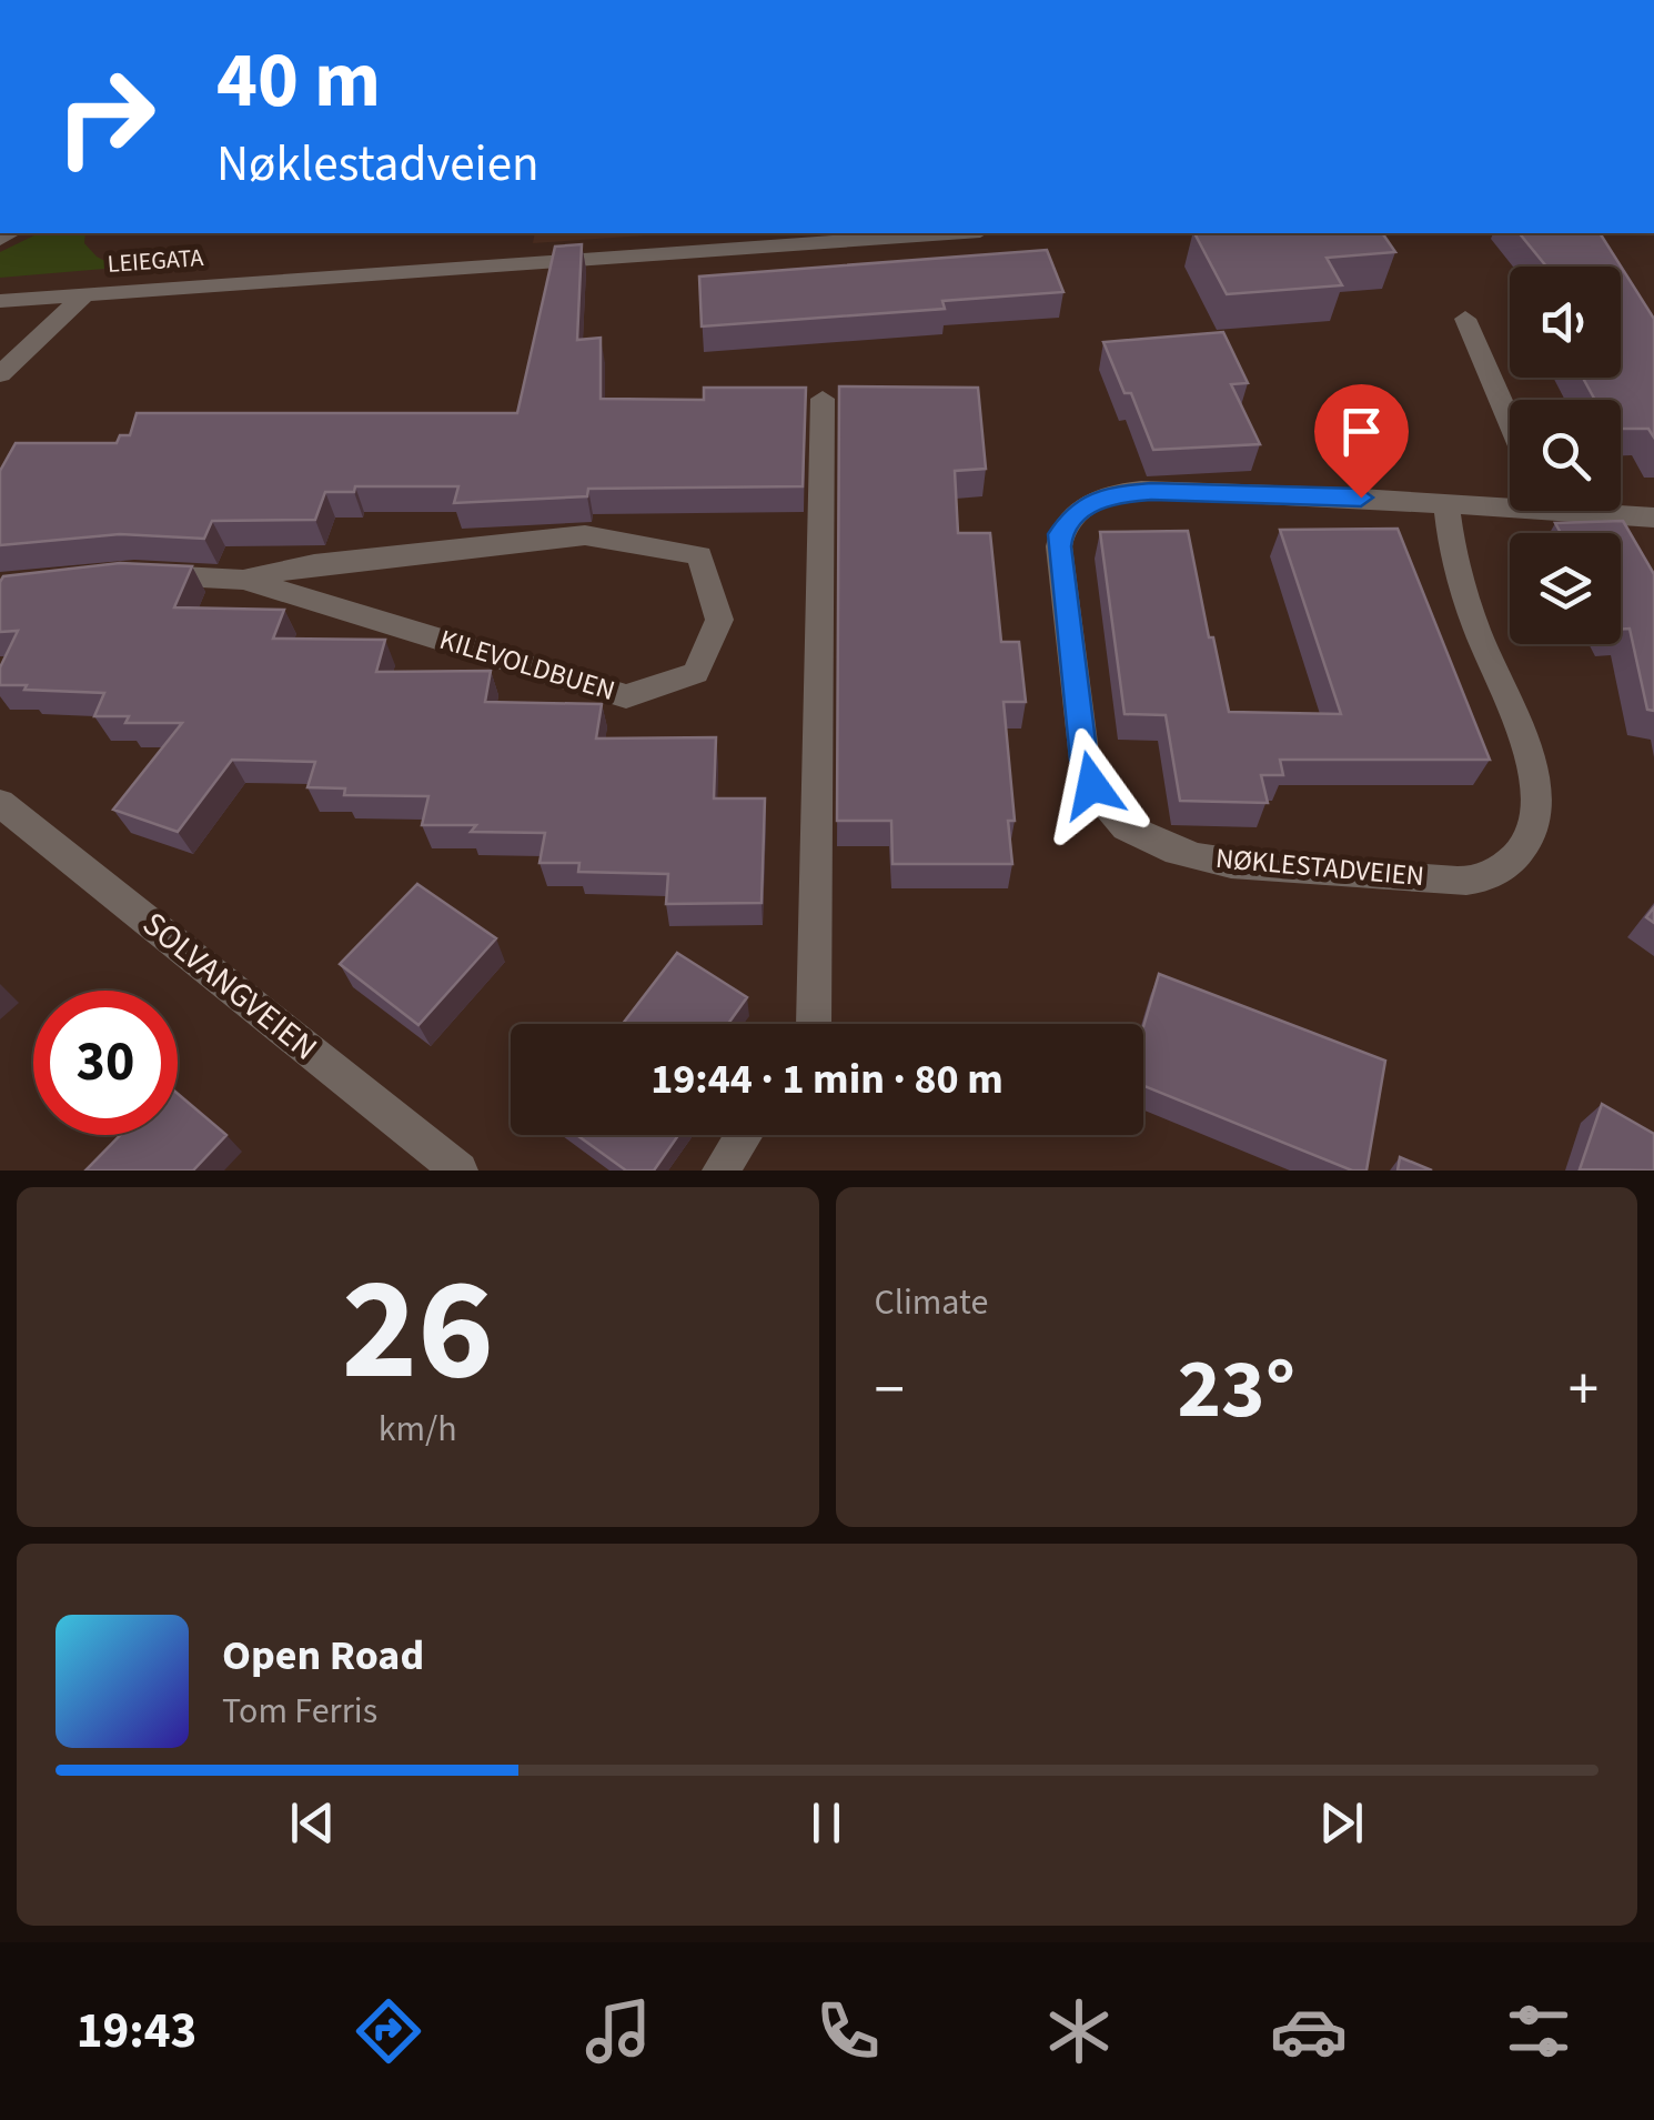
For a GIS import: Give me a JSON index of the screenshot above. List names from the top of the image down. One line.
{"streets":{"street":["LEIEGATA","KILEVOLDBUEN","NØKLESTADVEIEN","SOLVANGVEIEN"]},"page":{"turn":["40 m","Nøklestadveien"],"limit":"30","trip":"19:44 · 1 min · 80 m","tile":[["26","km/h"],"Climate"],"heat":["−","23°","+"],"song":["Open Road","Tom Ferris"],"tabs":"19:43"}}
